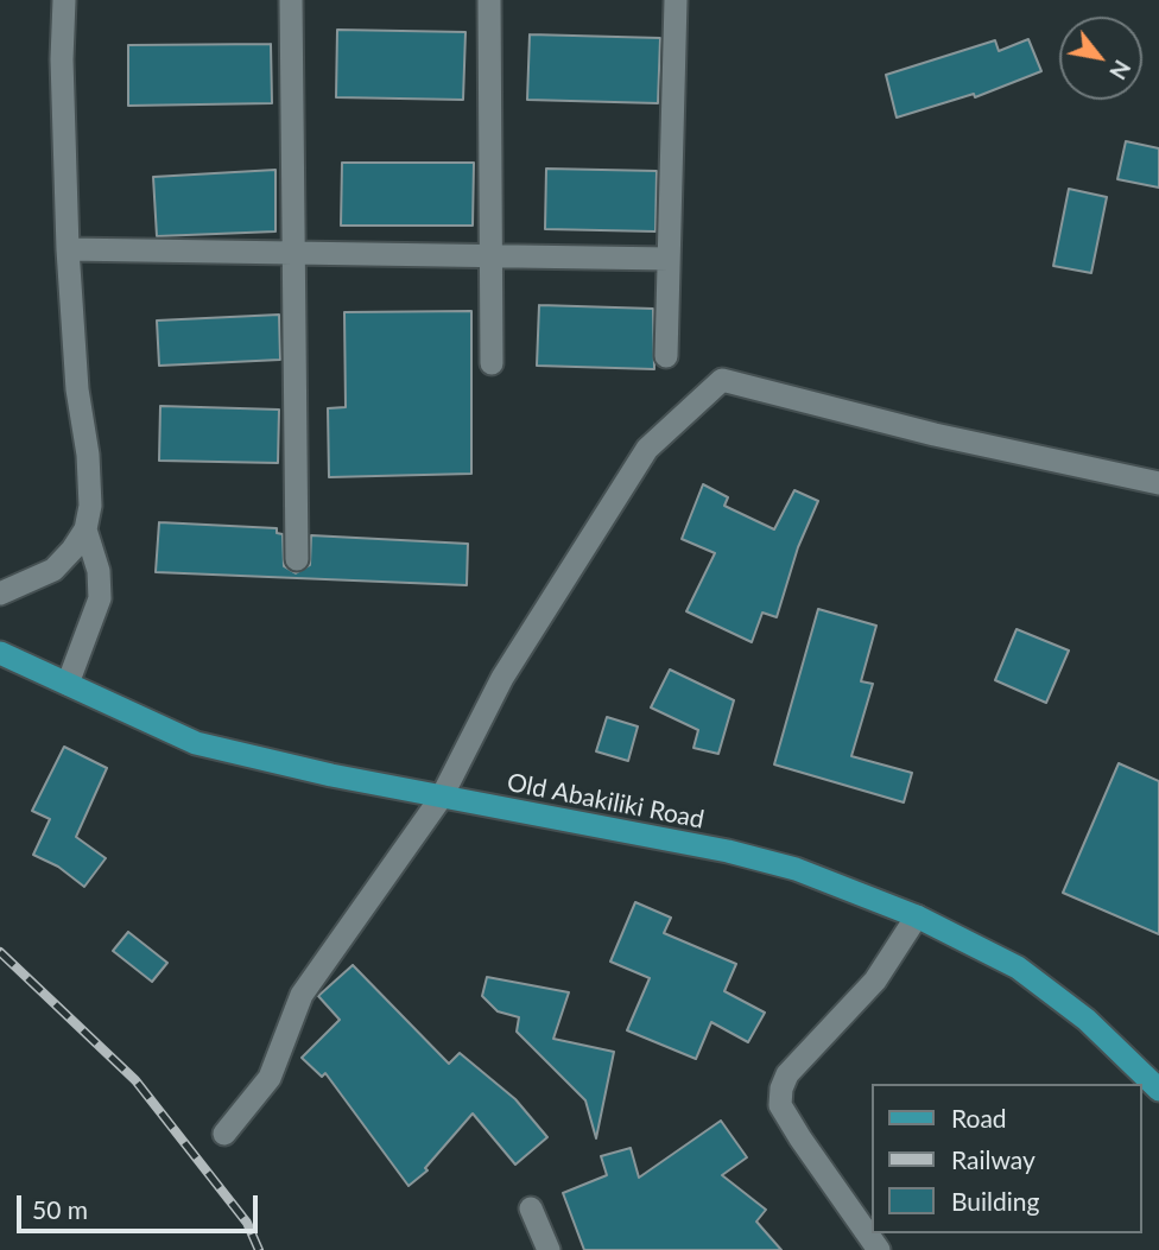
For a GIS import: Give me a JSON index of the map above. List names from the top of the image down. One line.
{"streets":{"main road":["Old Abakiliki Road"]},"legend":["Road","Railway","Building"],"scale_bar":"50 m","north":"bottom right"}
